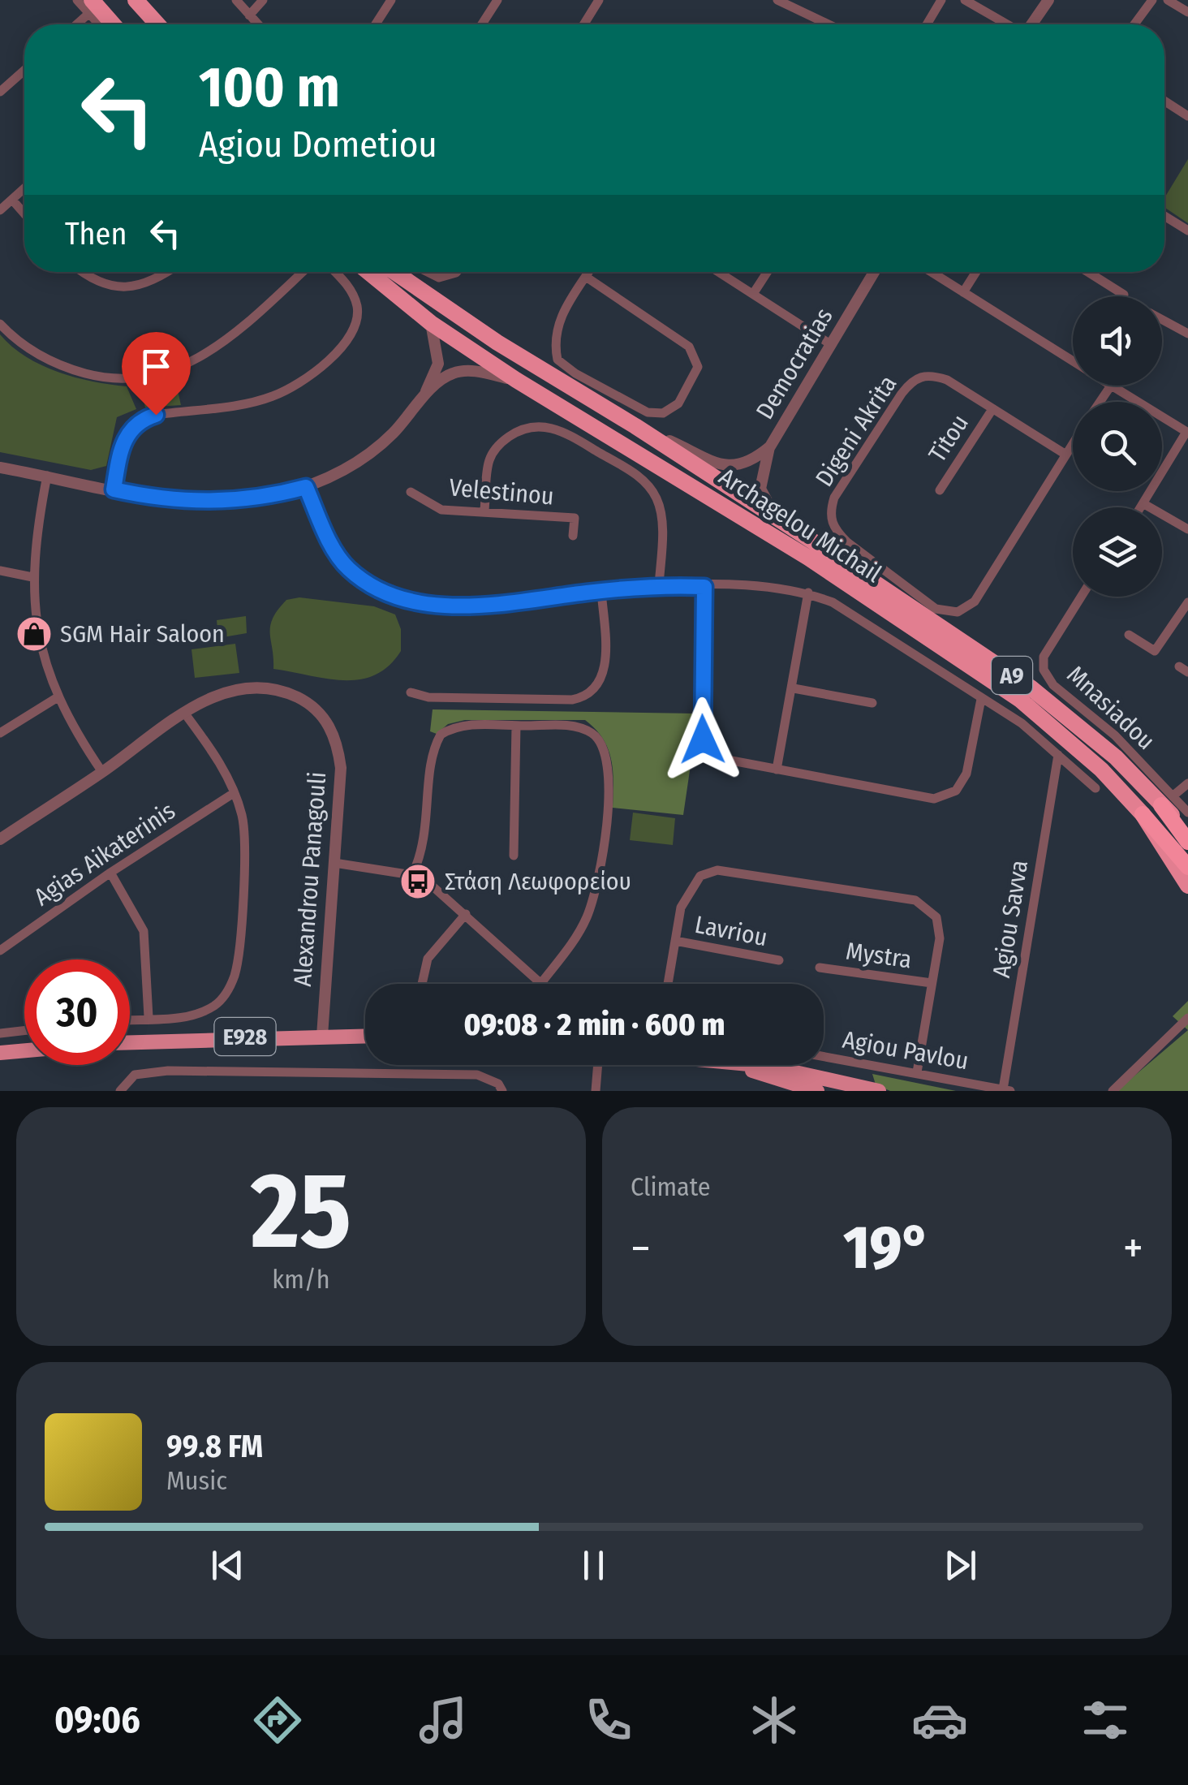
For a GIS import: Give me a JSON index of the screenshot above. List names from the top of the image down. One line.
{"streets":{"highway":["Archagelou Michail","A9"],"main road":["E928"],"street":["Democratias","Digeni Akrita","Titou","Velestinou","Mnasiadou","Agias Aikaterinis","Alexandrou Panagouli","Agiou Savva","Lavriou","Mystra","Agiou Pavlou"]},"crossings":[["Democratias","Archagelou Michail"],["Digeni Akrita","Titou"],["Archagelou Michail","Mnasiadou"],["Alexandrou Panagouli","E928"],["Agiou Savva","Agiou Pavlou"]],"places":{"shop":["SGM Hair Saloon"],"bus stop":["Στάση Λεωφορείου"]},"page":{"turn":["100 m","Agiou Dometiou"],"then":"Then","limit":"30","trip":"09:08 · 2 min · 600 m","tile":[["25","km/h"],"Climate"],"heat":["−","19°","+"],"song":["99.8 FM","Music"],"tabs":"09:06"}}
